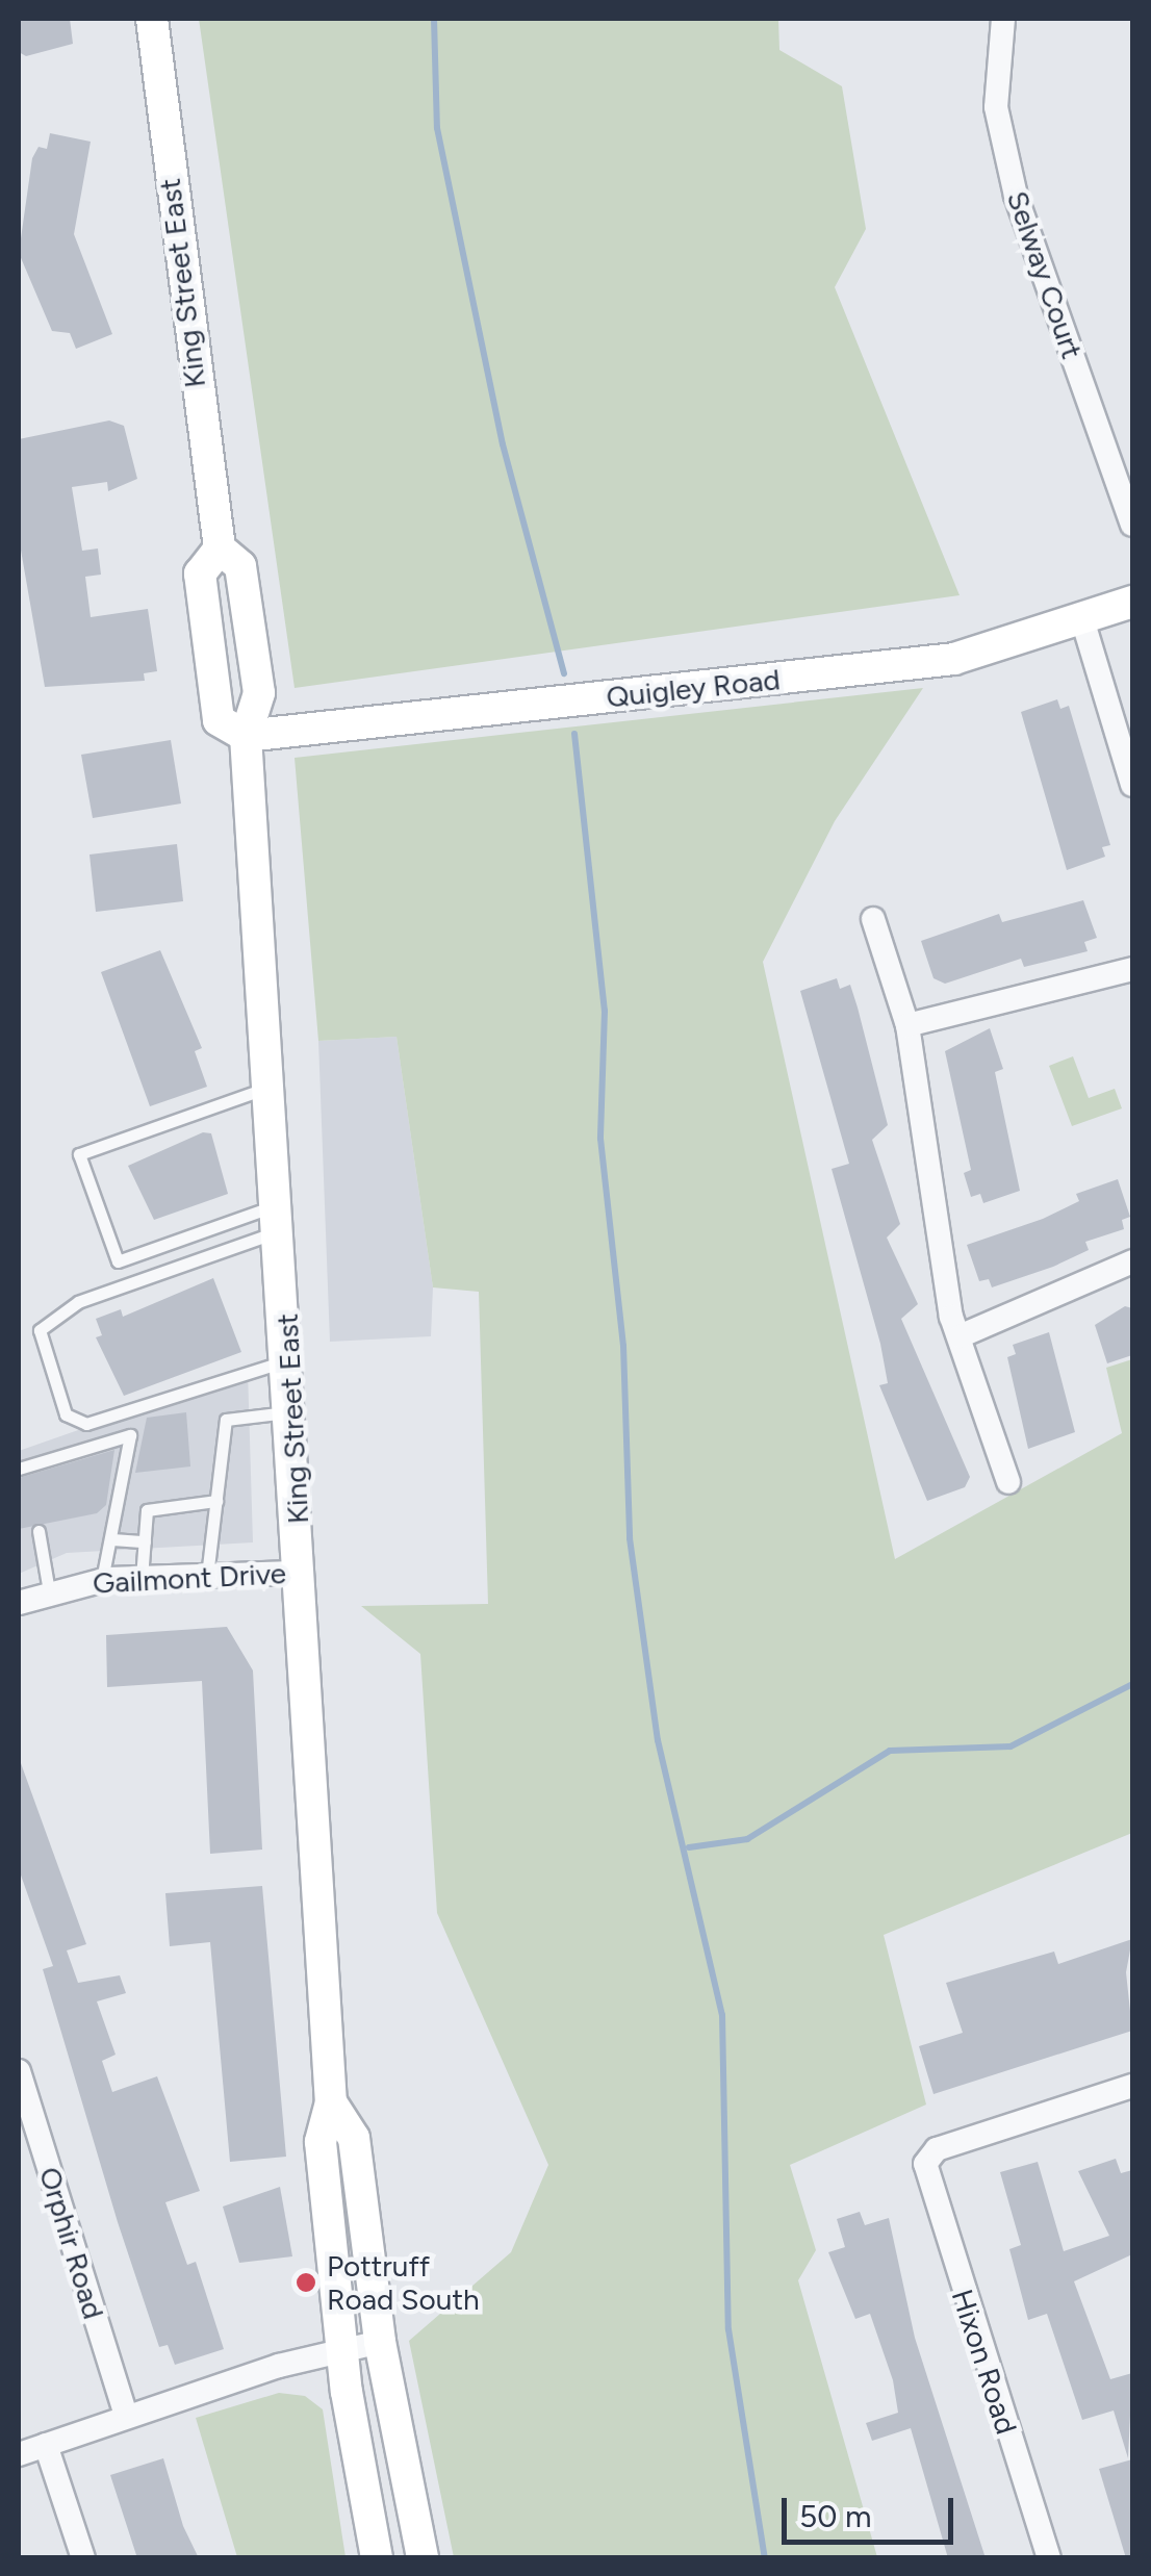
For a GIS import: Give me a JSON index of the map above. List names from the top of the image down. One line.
{"streets":{"main road":["King Street East","Quigley Road"],"street":["Selway Court","Gailmont Drive","Orphir Road","Hixon Road"]},"crossings":[["King Street East","Quigley Road"],["King Street East","Gailmont Drive"]],"places":["Pottruff Road South"],"scale_bar":"50 m"}
